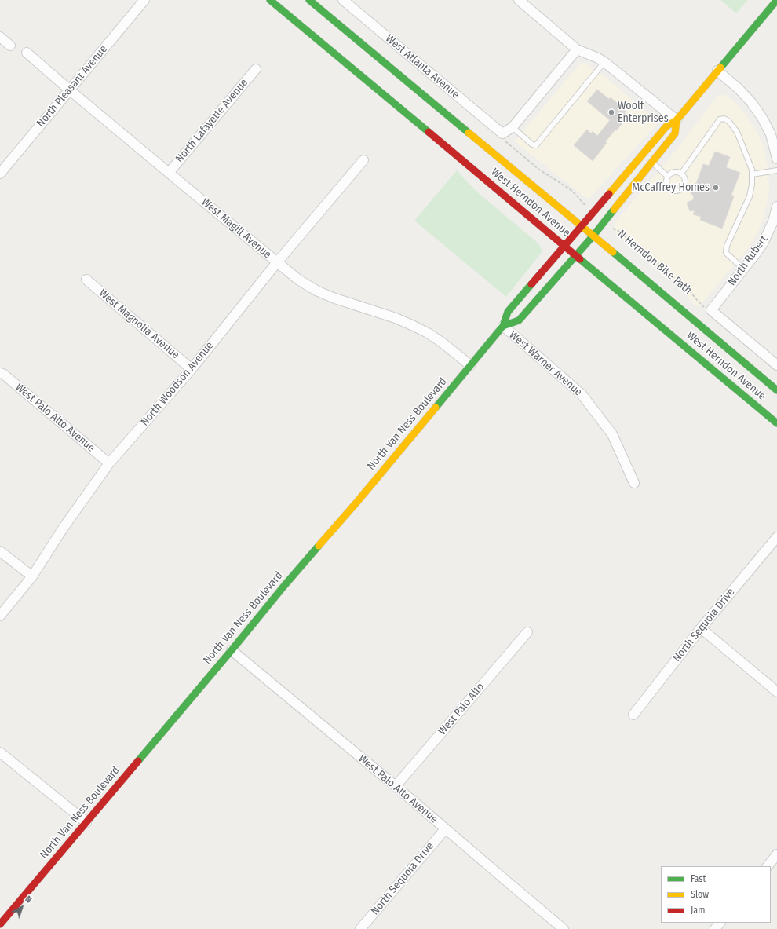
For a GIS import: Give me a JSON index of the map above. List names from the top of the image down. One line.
{"streets":{"street":["West Atlanta Avenue","North Pleasant Avenue","North Lafayette Avenue","West Herndon Avenue","West Magill Avenue","North Rubert","West Magnolia Avenue","West Warner Avenue","North Woodson Avenue","West Palo Alto Avenue","North Van Ness Boulevard","North Sequoia Drive","West Palo Alto"],"path":["N Herndon Bike Path"]},"crossings":[["North Pleasant Avenue","West Magill Avenue"],["North Lafayette Avenue","West Magill Avenue"],["West Herndon Avenue","North Van Ness Boulevard"],["West Magill Avenue","North Woodson Avenue"],["West Magill Avenue","North Van Ness Boulevard"],["North Rubert","N Herndon Bike Path"],["West Magnolia Avenue","North Woodson Avenue"],["West Warner Avenue","North Van Ness Boulevard"],["North Woodson Avenue","West Palo Alto Avenue"],["West Palo Alto Avenue","North Van Ness Boulevard"],["West Palo Alto Avenue","North Sequoia Drive"],["West Palo Alto Avenue","West Palo Alto"]],"places":["Woolf Enterprises","McCaffrey Homes"],"legend":["Fast","Slow","Jam"],"north":"top right"}
